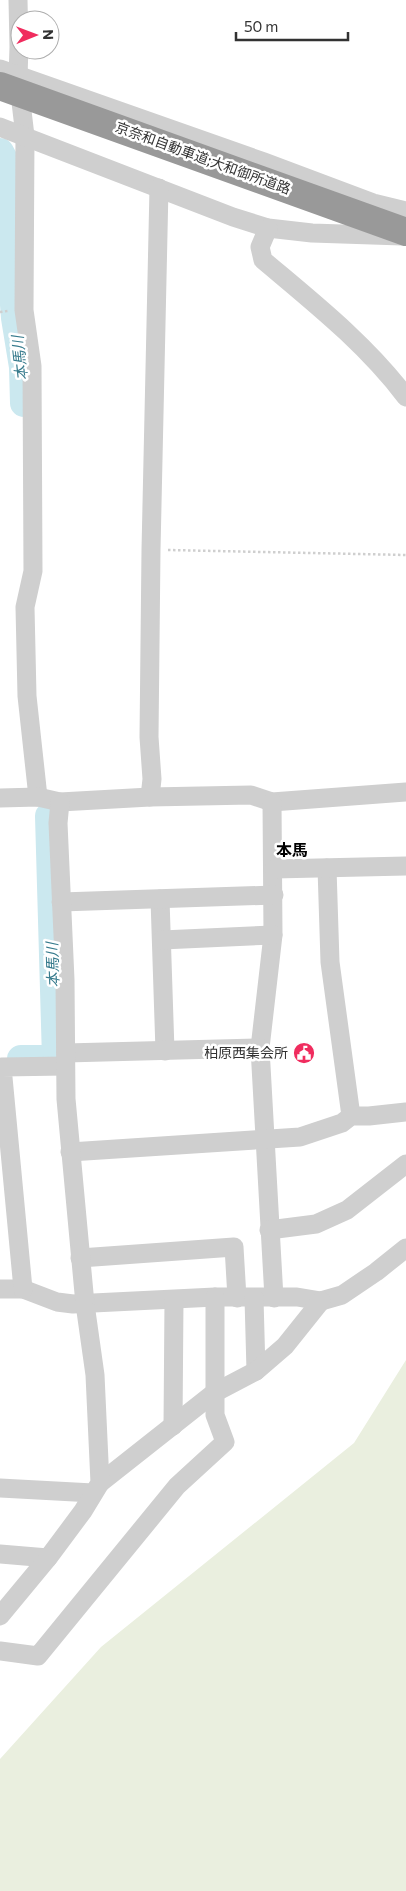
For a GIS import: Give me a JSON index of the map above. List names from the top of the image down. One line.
{"streets":{"highway":["京奈和自動車道;大和御所道路"]},"districts":["本馬"],"water":["本馬川"],"places":{"public building":["柏原西集会所"]},"scale_bar":"50 m","north":"right"}
